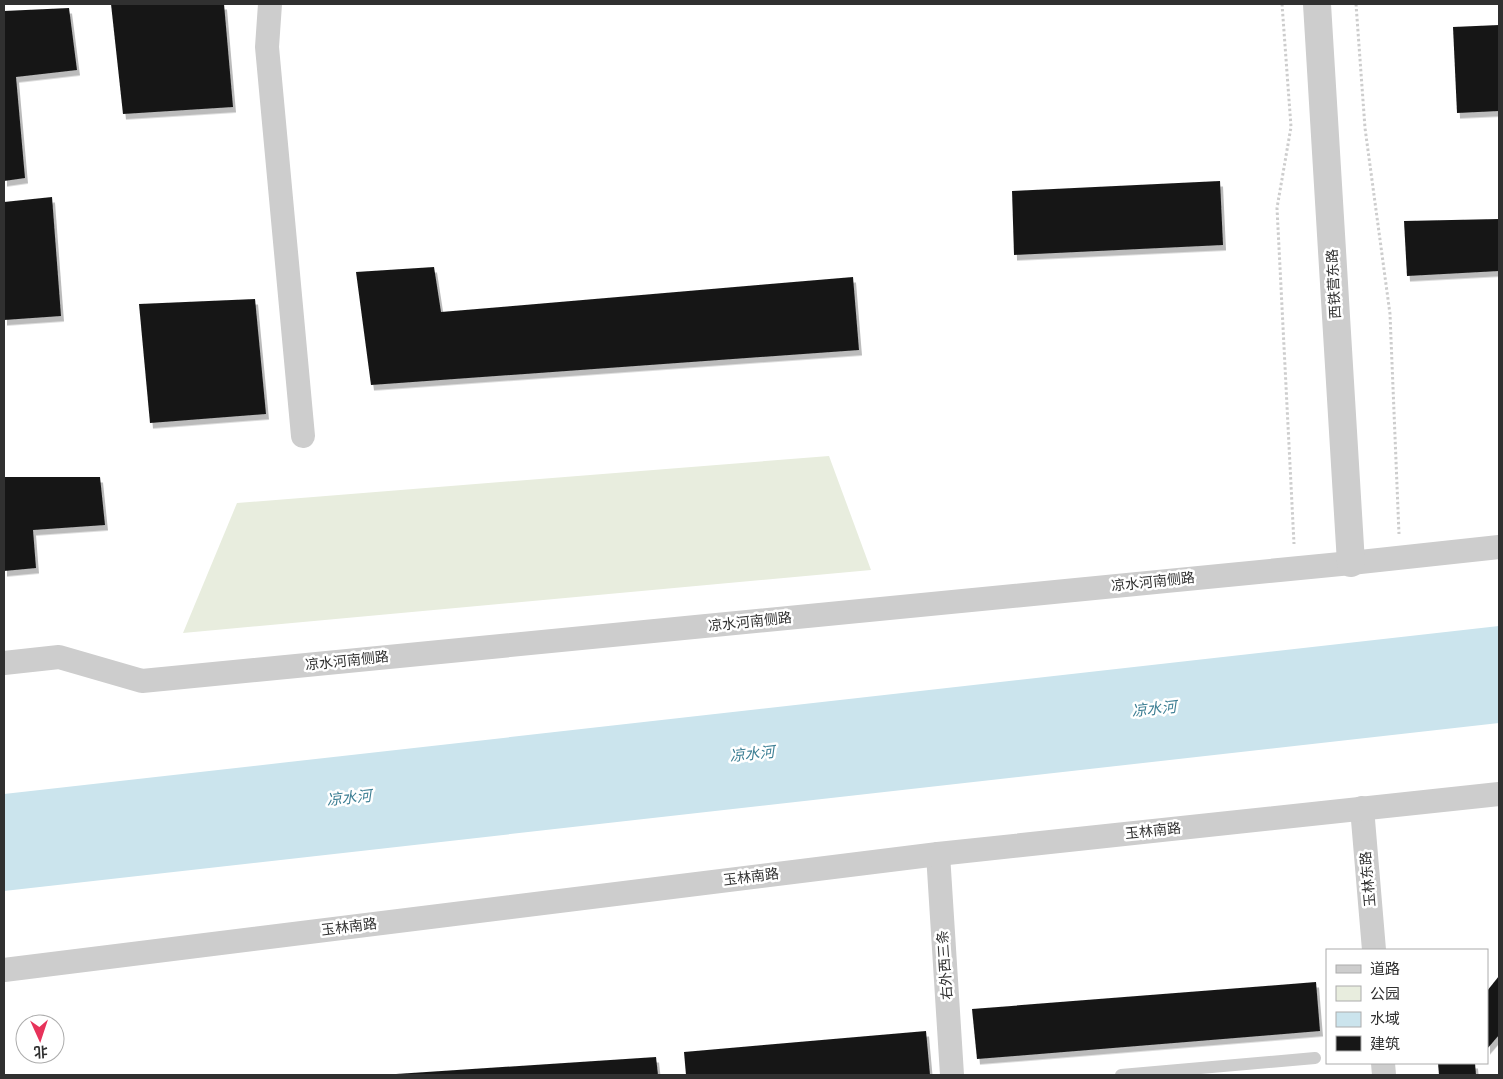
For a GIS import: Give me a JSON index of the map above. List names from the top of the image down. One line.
{"streets":{"street":["西铁营东路","凉水河南侧路","玉林南路","玉林东路","右外西三条"]},"crossings":[["西铁营东路","凉水河南侧路"],["玉林南路","玉林东路"],["玉林南路","右外西三条"]],"water":["凉水河"],"legend":["道路","公园","水域","建筑"],"north":"bottom"}
